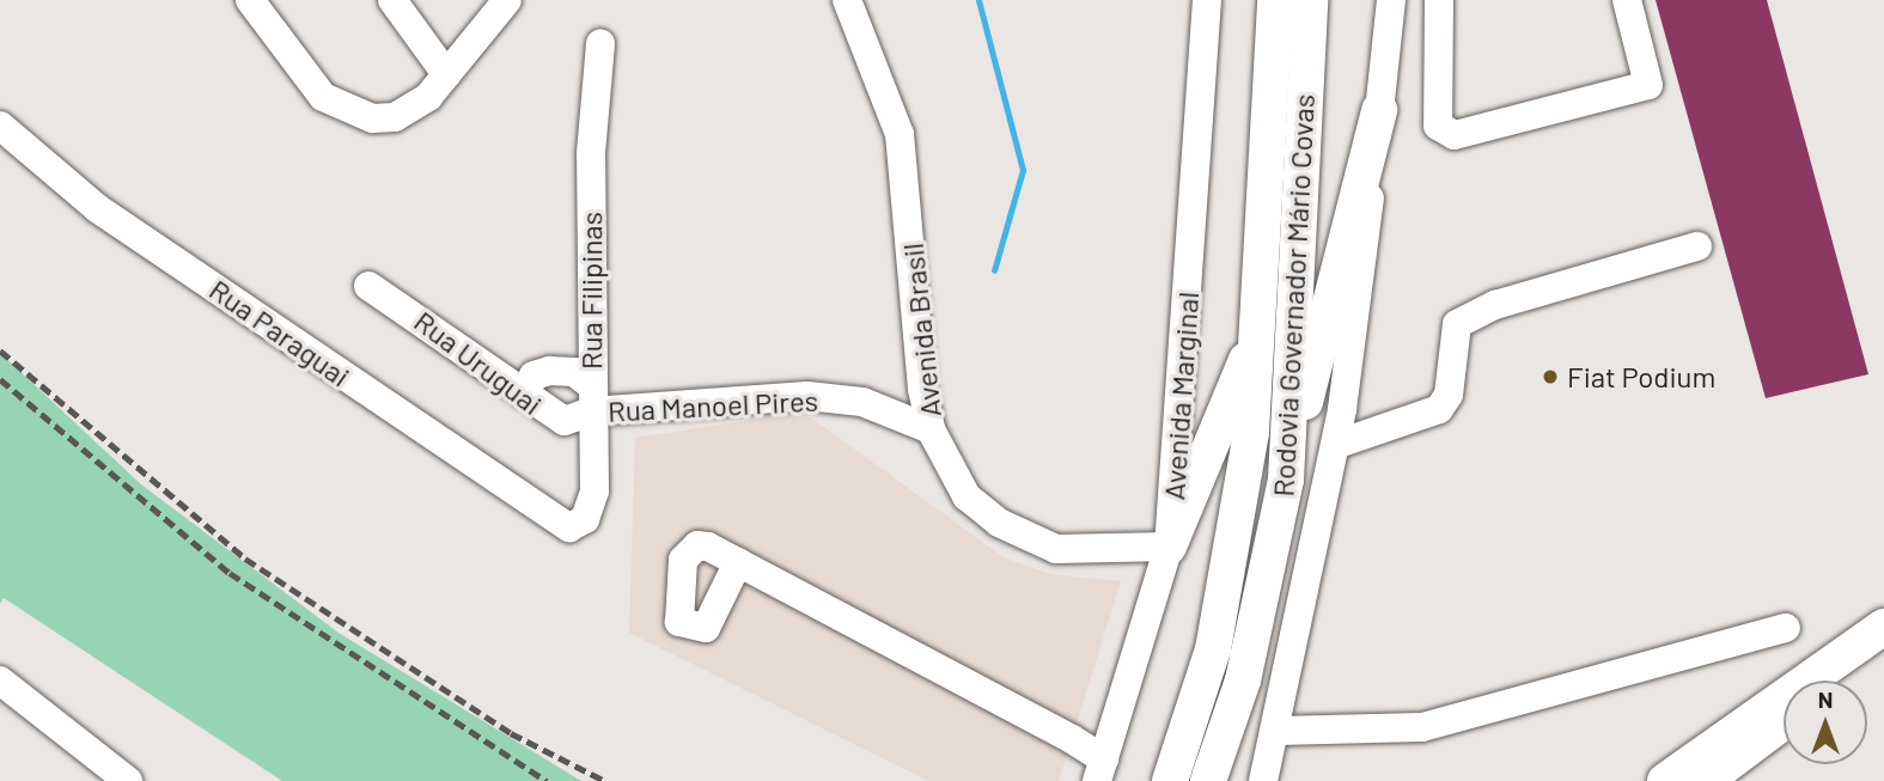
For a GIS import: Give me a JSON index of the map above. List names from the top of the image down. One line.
{"streets":{"main road":["Rodovia Governador Mário Covas"],"street":["Rua Filipinas","Avenida Brasil","Rua Paraguai","Rua Uruguai","Avenida Marginal","Rua Manoel Pires"]},"crossings":[["Rua Filipinas","Rua Paraguai"],["Rua Filipinas","Rua Uruguai"],["Rua Filipinas","Rua Manoel Pires"],["Avenida Brasil","Avenida Marginal"],["Avenida Brasil","Rua Manoel Pires"],["Rua Uruguai","Rua Manoel Pires"]],"places":["Fiat Podium"],"north":"top"}
